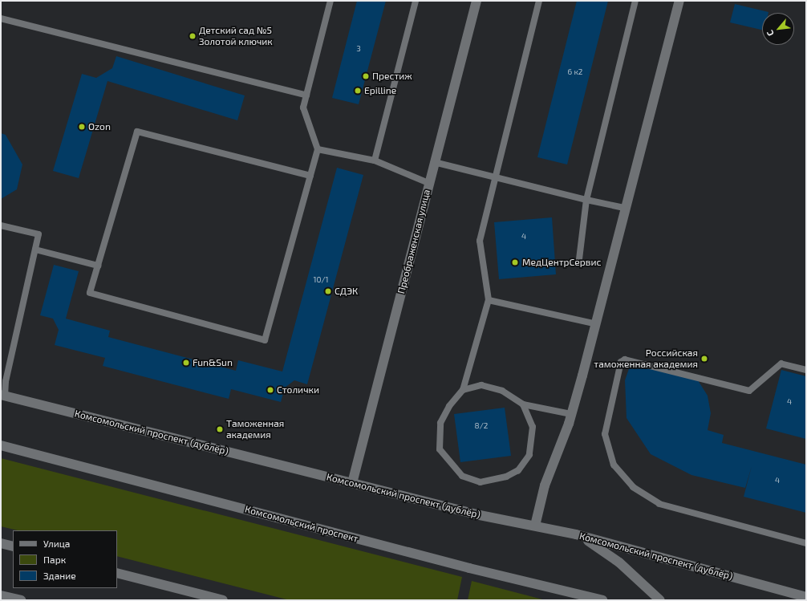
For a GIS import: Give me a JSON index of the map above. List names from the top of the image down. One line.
{"streets":{"street":["Преображенская улица","Комсомольский проспект (дублёр)","Комсомольский проспект"]},"crossings":[["Преображенская улица","Комсомольский проспект (дублёр)"]],"places":["Детский сад №5 Золотой ключик","Престиж","Epilline","Ozon","МедЦентрСервис","СДЭК","Российская таможенная академия","Fun&Sun","Столички","Таможенная академия"],"house_numbers":["3","6 к2","4","10/1","4","8/2","4"],"legend":["Улица","Парк","Здание"],"north":"bottom left"}
